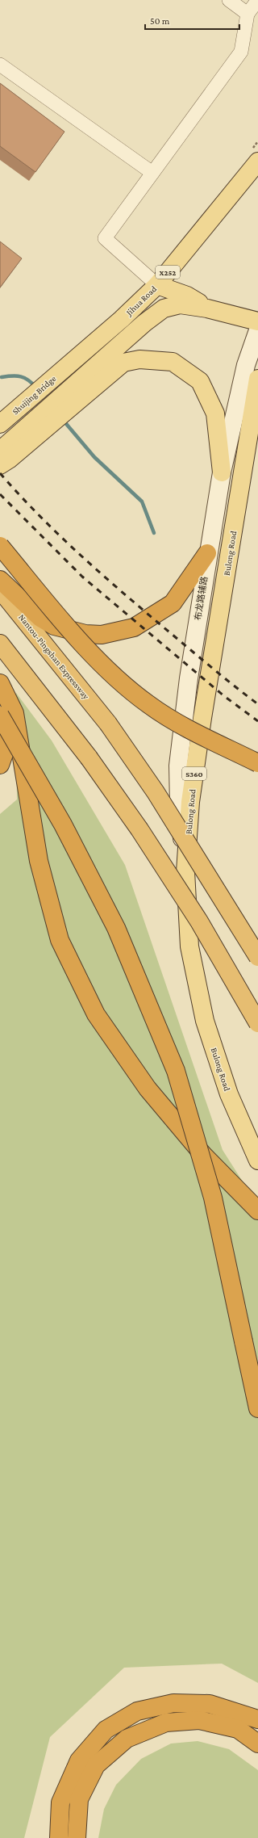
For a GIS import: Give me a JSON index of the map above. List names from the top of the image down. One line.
{"streets":{"highway":["Nantou-Pingshan Expressway"],"main road":["X252","Jihua Road","Shuijing Bridge","Bulong Road","布龙路辅路","S360"]},"crossings":[["Jihua Road","Shuijing Bridge"],["Bulong Road","布龙路辅路"]],"scale_bar":"50 m"}
